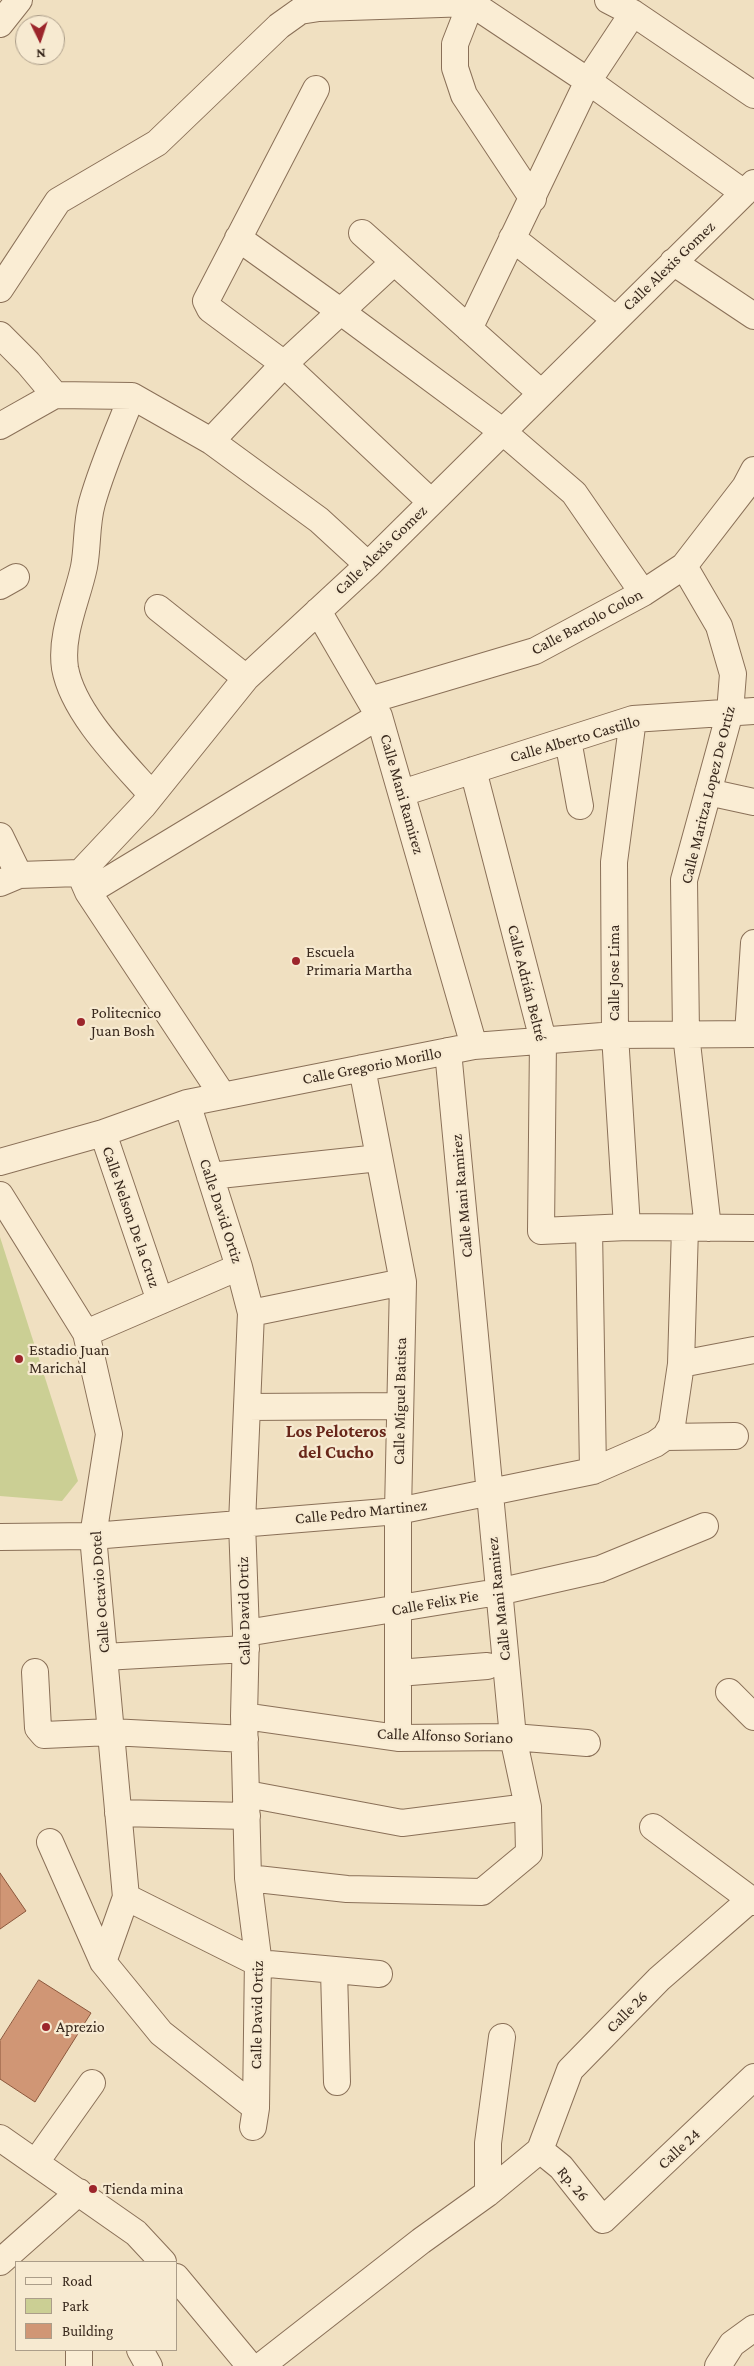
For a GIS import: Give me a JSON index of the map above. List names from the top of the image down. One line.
{"streets":{"street":["Calle Alexis Gomez","Calle Bartolo Colon","Calle Alberto Castillo","Calle Mani Ramirez","Calle Maritza Lopez De Ortiz","Calle Jose Lima","Calle Adrián Beltré","Calle Gregorio Morillo","Calle David Ortiz","Calle Nelson De la Cruz","Calle Miguel Batista","Calle Pedro Martinez","Calle Octavio Dotel","Calle Felix Pie","Calle Alfonso Soriano","Calle 26","Calle 24","Rp. 26"]},"crossings":[["Calle Alexis Gomez","Calle Bartolo Colon"],["Calle Alexis Gomez","Calle Mani Ramirez"],["Calle Bartolo Colon","Calle Mani Ramirez"],["Calle Bartolo Colon","Calle Maritza Lopez De Ortiz"],["Calle Alberto Castillo","Calle Mani Ramirez"],["Calle Alberto Castillo","Calle Maritza Lopez De Ortiz"],["Calle Alberto Castillo","Calle Jose Lima"],["Calle Alberto Castillo","Calle Adrián Beltré"],["Calle Mani Ramirez","Calle Gregorio Morillo"],["Calle Mani Ramirez","Calle David Ortiz"],["Calle Mani Ramirez","Calle Pedro Martinez"],["Calle Mani Ramirez","Calle Felix Pie"],["Calle Mani Ramirez","Calle Alfonso Soriano"],["Calle Maritza Lopez De Ortiz","Calle Gregorio Morillo"],["Calle Jose Lima","Calle Gregorio Morillo"],["Calle Adrián Beltré","Calle Gregorio Morillo"],["Calle Gregorio Morillo","Calle David Ortiz"],["Calle Gregorio Morillo","Calle Nelson De la Cruz"],["Calle Gregorio Morillo","Calle Miguel Batista"],["Calle David Ortiz","Calle Pedro Martinez"],["Calle David Ortiz","Calle Felix Pie"],["Calle David Ortiz","Calle Alfonso Soriano"],["Calle Miguel Batista","Calle Pedro Martinez"],["Calle Miguel Batista","Calle Felix Pie"],["Calle Miguel Batista","Calle Alfonso Soriano"],["Calle Pedro Martinez","Calle Octavio Dotel"],["Calle Octavio Dotel","Calle Felix Pie"],["Calle Octavio Dotel","Calle Alfonso Soriano"],["Calle 26","Rp. 26"],["Calle 24","Rp. 26"]],"districts":["Los Peloteros del Cucho"],"places":["Escuela Primaria Martha","Politecnico Juan Bosh","Estadio Juan Marichal","Aprezio","Tienda mina"],"legend":["Road","Park","Building"],"north":"bottom"}
